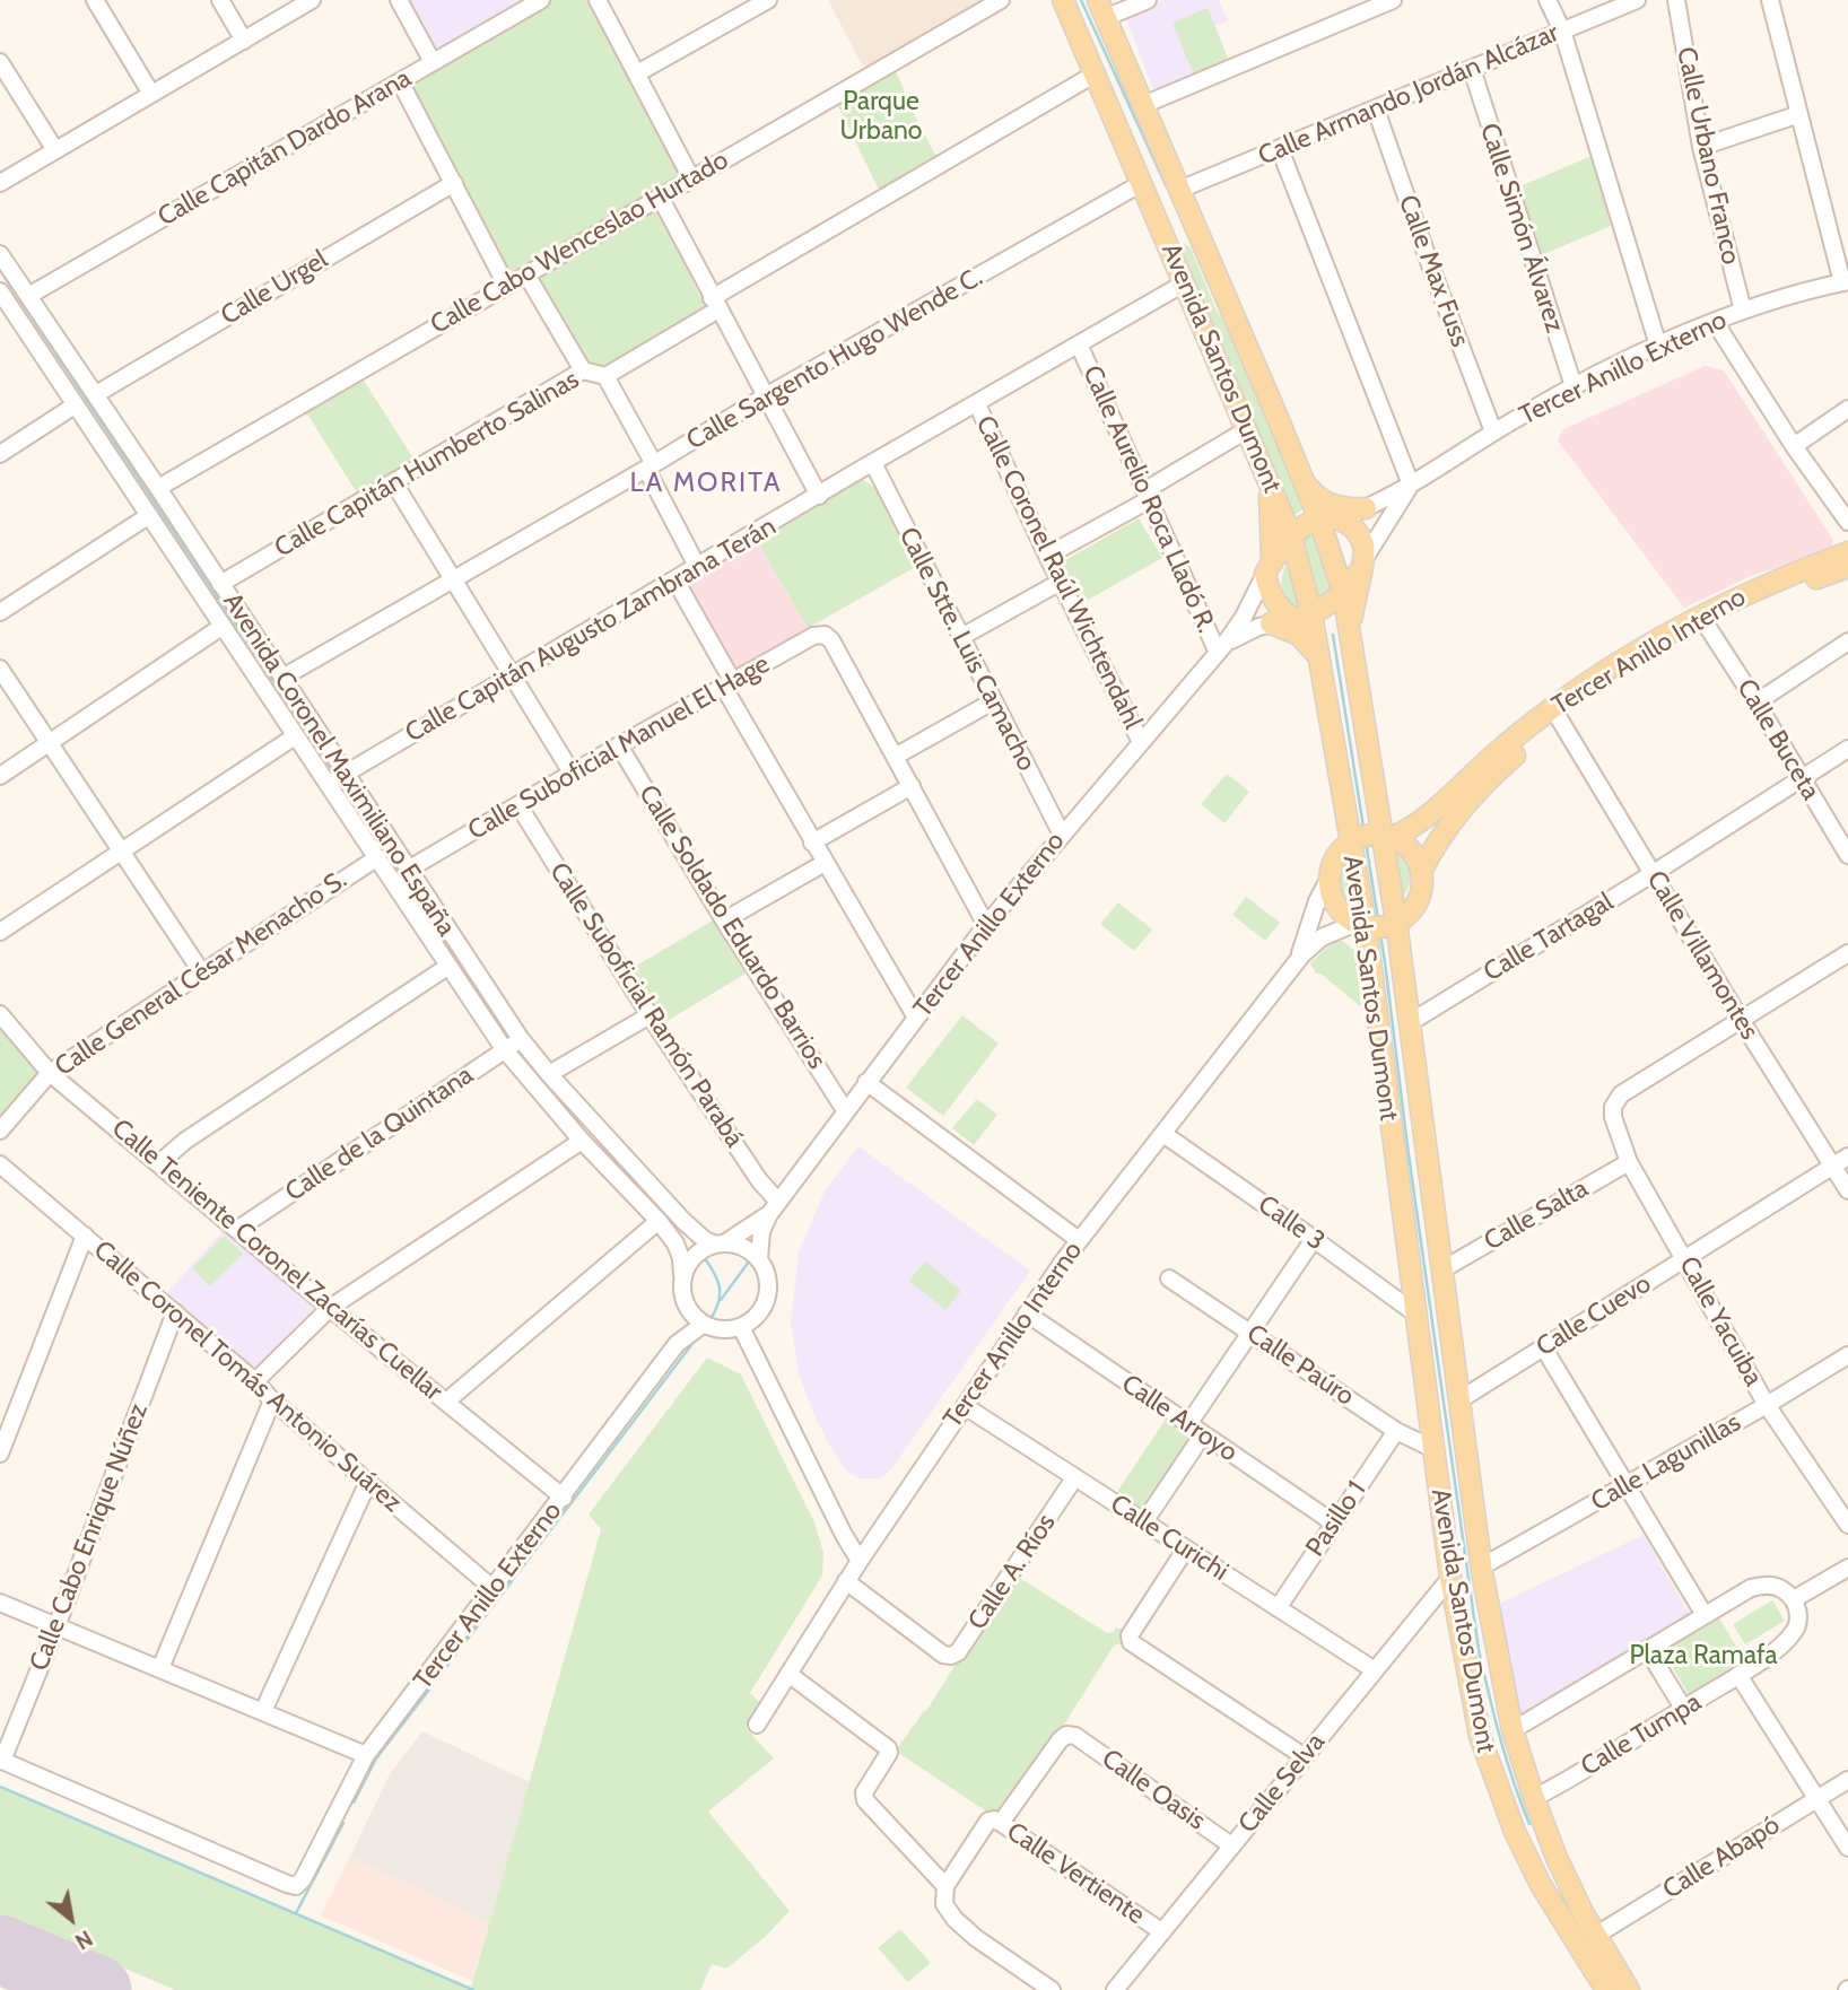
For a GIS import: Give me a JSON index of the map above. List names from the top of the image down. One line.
{"streets":{"main road":["Avenida Santos Dumont","Tercer Anillo Interno"],"street":["Calle Armando Jordán Alcázar","Calle Capitán Dardo Arana","Calle Urbano Franco","Calle Simón Álvarez","Calle Cabo Wenceslao Hurtado","Calle Max Fuss","Calle Urgel","Calle Sargento Hugo Wende C.","Tercer Anillo Externo","Calle Capitán Humberto Salinas","Calle Aurelio Roca Lladó R.","Calle Coronel Raúl Wichtendahl","Calle Capitán Augusto Zambrana Terán","Calle Stte. Luis Camacho","Calle Buceta","Calle Suboficial Manuel El Hage","Avenida Coronel Maximiliano España","Calle Soldado Eduardo Barrios","Calle Tartagal","Calle Villamontes","Calle General César Menacho S.","Calle Suboficial Ramón Parabá","Calle de la Quintana","Calle Salta","Calle 3","Calle Teniente Coronel Zacarías Cuellar","Calle Cuevo","Calle Yacuiba","Calle Paúro","Calle Coronel Tomás Antonio Suárez","Calle Arroyo","Calle Lagunillas","Pasillo 1","Calle Cabo Enrique Núñez","Calle Curichi","Calle A. Ríos","Calle Tumpa","Calle Selva","Calle Oasis","Calle Abapó","Calle Vertiente"]},"crossings":[["Calle Armando Jordán Alcázar","Calle Simón Álvarez"],["Calle Armando Jordán Alcázar","Calle Max Fuss"],["Calle Armando Jordán Alcázar","Avenida Santos Dumont"],["Calle Capitán Dardo Arana","Avenida Coronel Maximiliano España"],["Calle Urbano Franco","Tercer Anillo Externo"],["Calle Simón Álvarez","Tercer Anillo Externo"],["Calle Cabo Wenceslao Hurtado","Avenida Coronel Maximiliano España"],["Calle Max Fuss","Tercer Anillo Externo"],["Calle Urgel","Avenida Coronel Maximiliano España"],["Calle Sargento Hugo Wende C.","Avenida Santos Dumont"],["Calle Sargento Hugo Wende C.","Avenida Coronel Maximiliano España"],["Avenida Santos Dumont","Tercer Anillo Externo"],["Avenida Santos Dumont","Calle Capitán Humberto Salinas"],["Avenida Santos Dumont","Calle Capitán Augusto Zambrana Terán"],["Avenida Santos Dumont","Tercer Anillo Interno"],["Avenida Santos Dumont","Calle Tartagal"],["Avenida Santos Dumont","Calle Salta"],["Avenida Santos Dumont","Calle 3"],["Avenida Santos Dumont","Calle Cuevo"],["Avenida Santos Dumont","Calle Paúro"],["Avenida Santos Dumont","Calle Lagunillas"],["Avenida Santos Dumont","Calle Tumpa"],["Avenida Santos Dumont","Calle Selva"],["Avenida Santos Dumont","Calle Abapó"],["Tercer Anillo Externo","Calle Aurelio Roca Lladó R."],["Tercer Anillo Externo","Calle Coronel Raúl Wichtendahl"],["Tercer Anillo Externo","Calle Stte. Luis Camacho"],["Tercer Anillo Externo","Avenida Coronel Maximiliano España"],["Tercer Anillo Externo","Calle Soldado Eduardo Barrios"],["Tercer Anillo Externo","Calle Suboficial Ramón Parabá"],["Tercer Anillo Externo","Calle Teniente Coronel Zacarías Cuellar"],["Tercer Anillo Externo","Calle Coronel Tomás Antonio Suárez"],["Tercer Anillo Externo","Calle Cabo Enrique Núñez"],["Calle Capitán Humberto Salinas","Avenida Coronel Maximiliano España"],["Calle Aurelio Roca Lladó R.","Calle Capitán Augusto Zambrana Terán"],["Calle Coronel Raúl Wichtendahl","Calle Capitán Augusto Zambrana Terán"],["Calle Capitán Augusto Zambrana Terán","Calle Stte. Luis Camacho"],["Calle Capitán Augusto Zambrana Terán","Avenida Coronel Maximiliano España"],["Tercer Anillo Interno","Calle Buceta"],["Tercer Anillo Interno","Calle Villamontes"],["Tercer Anillo Interno","Calle 3"],["Tercer Anillo Interno","Calle Arroyo"],["Tercer Anillo Interno","Calle Curichi"],["Tercer Anillo Interno","Calle A. Ríos"],["Calle Buceta","Calle Tartagal"],["Calle Suboficial Manuel El Hage","Avenida Coronel Maximiliano España"],["Calle Suboficial Manuel El Hage","Calle Soldado Eduardo Barrios"],["Calle Suboficial Manuel El Hage","Calle Suboficial Ramón Parabá"],["Avenida Coronel Maximiliano España","Calle General César Menacho S."],["Avenida Coronel Maximiliano España","Calle de la Quintana"],["Calle Tartagal","Calle Villamontes"],["Calle Villamontes","Calle Cuevo"],["Calle Villamontes","Calle Yacuiba"],["Calle General César Menacho S.","Calle Teniente Coronel Zacarías Cuellar"],["Calle de la Quintana","Calle Teniente Coronel Zacarías Cuellar"],["Calle Salta","Calle Yacuiba"],["Calle Cuevo","Calle Yacuiba"],["Calle Yacuiba","Calle Lagunillas"],["Calle Paúro","Pasillo 1"],["Calle Coronel Tomás Antonio Suárez","Calle Cabo Enrique Núñez"],["Calle Arroyo","Pasillo 1"],["Pasillo 1","Calle Curichi"],["Calle Curichi","Calle A. Ríos"],["Calle Curichi","Calle Selva"],["Calle Selva","Calle Oasis"],["Calle Selva","Calle Vertiente"],["Calle Oasis","Calle Vertiente"]],"districts":["LA MORITA"],"parks":["Parque Urbano","Plaza Ramafa"],"north":"bottom right"}
